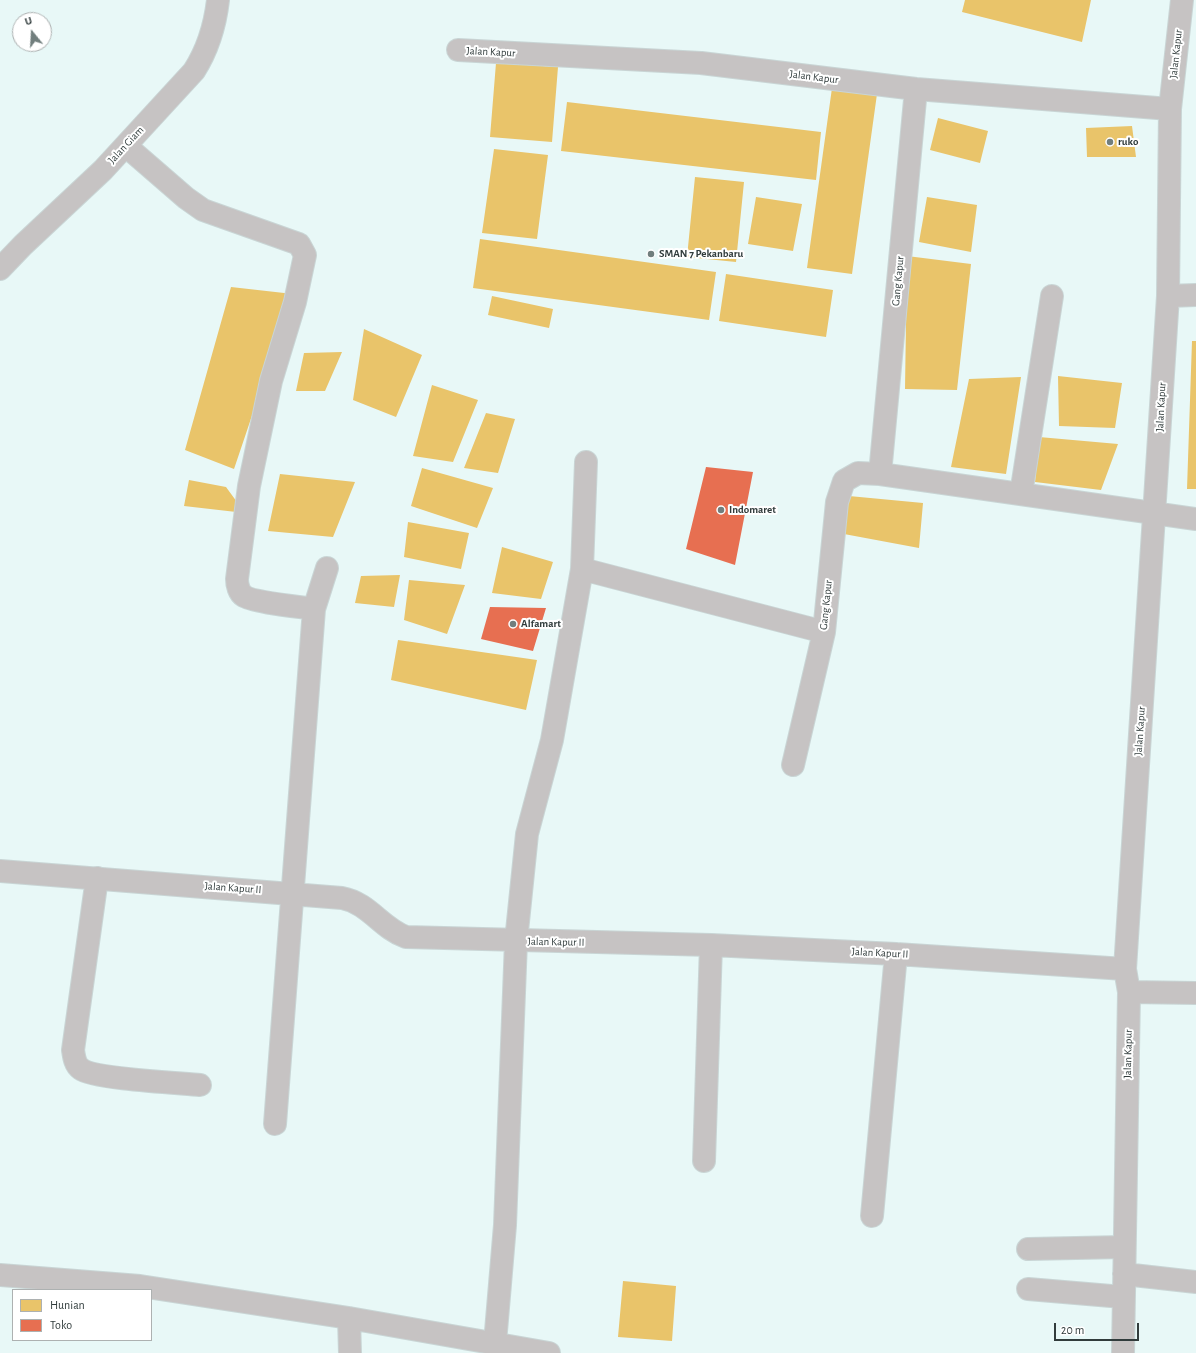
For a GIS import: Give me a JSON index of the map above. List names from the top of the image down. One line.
{"streets":{"street":["Jalan Kapur","Jalan Giam","Gang Kapur","Jalan Kapur II"]},"crossings":[["Jalan Kapur","Gang Kapur"],["Jalan Kapur","Jalan Kapur II"]],"places":["ruko","SMAN 7 Pekanbaru","Indomaret","Alfamart"],"legend":["Hunian","Toko"],"scale_bar":"20 m","north":"top"}
